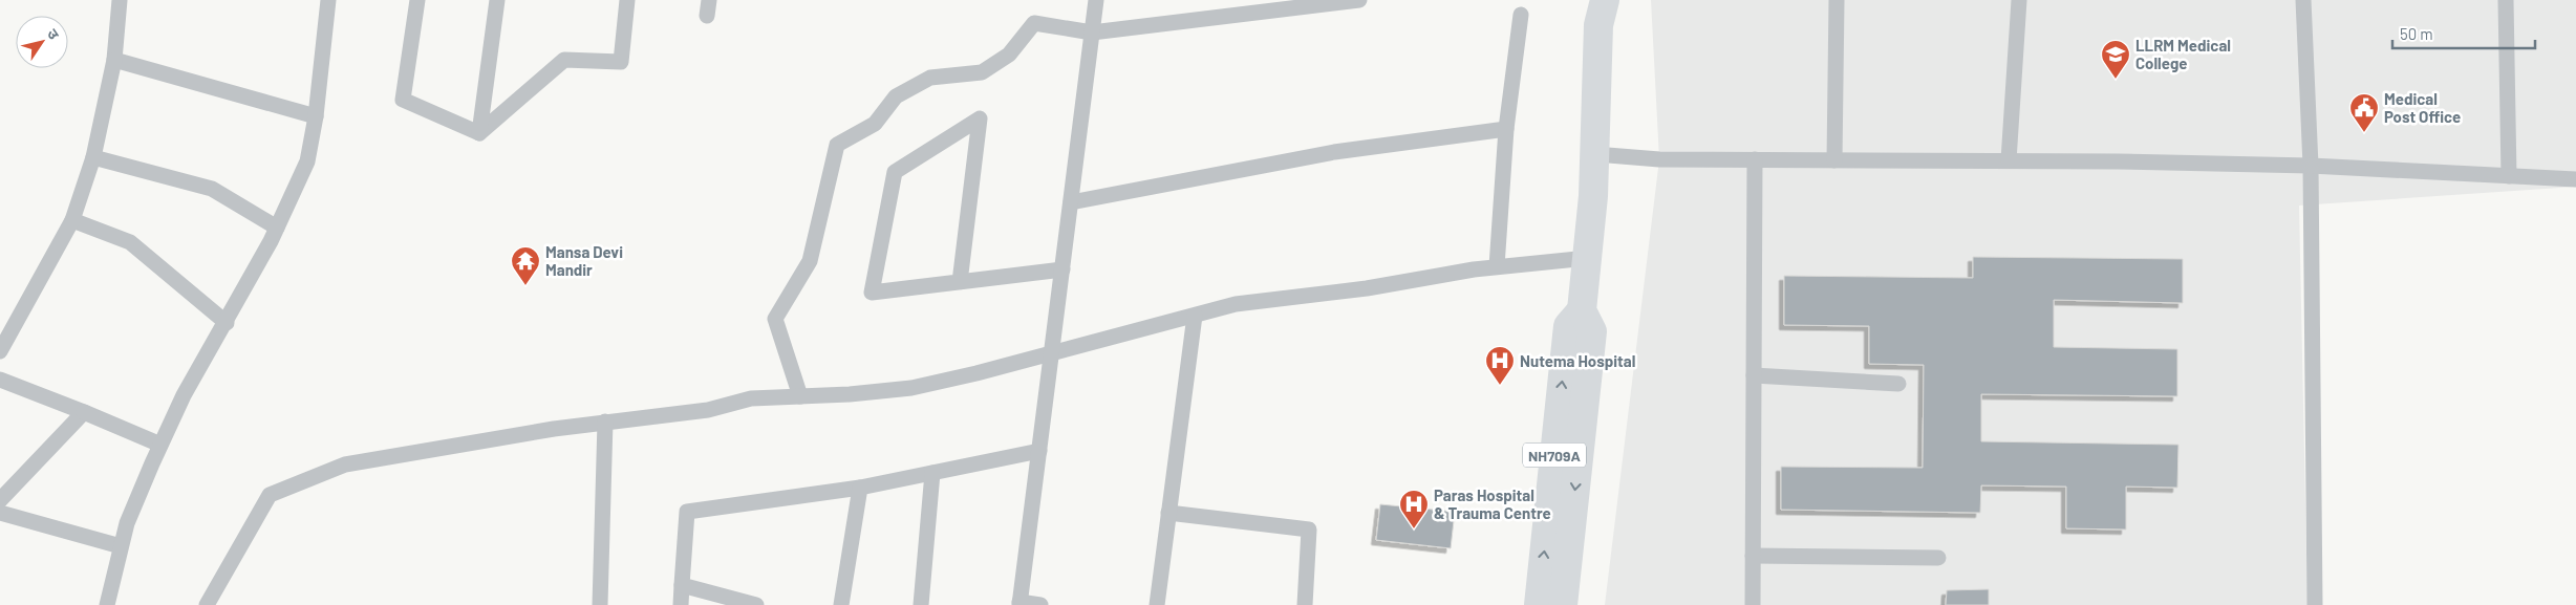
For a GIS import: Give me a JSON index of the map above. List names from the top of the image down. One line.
{"streets":{"highway":["NH709A"]},"places":{"school or university":["LLRM Medical College"],"public building":["Medical Post Office"],"temple":["Mansa Devi Mandir"],"hospital":["Nutema Hospital","Paras Hospital & Trauma Centre"]},"scale_bar":"50 m","north":"top right"}
